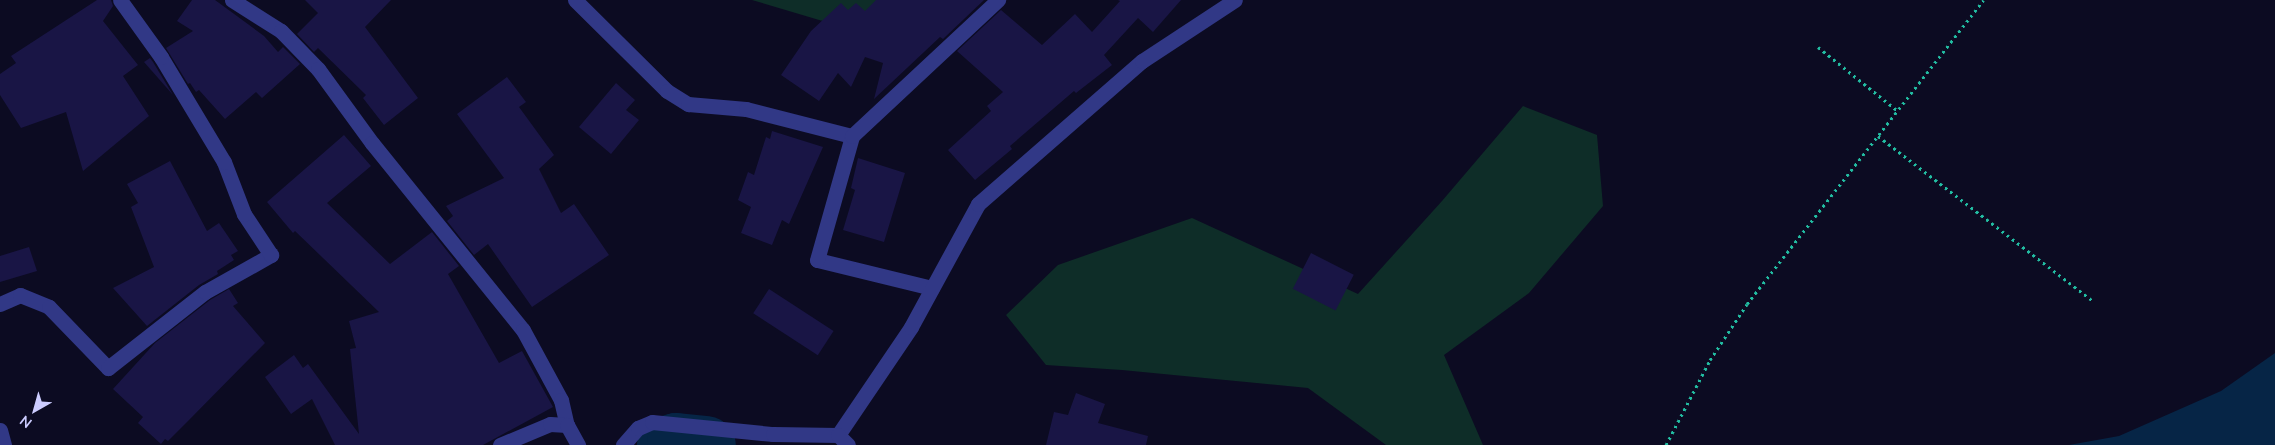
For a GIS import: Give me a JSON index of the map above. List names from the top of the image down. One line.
{"north":"bottom left"}
